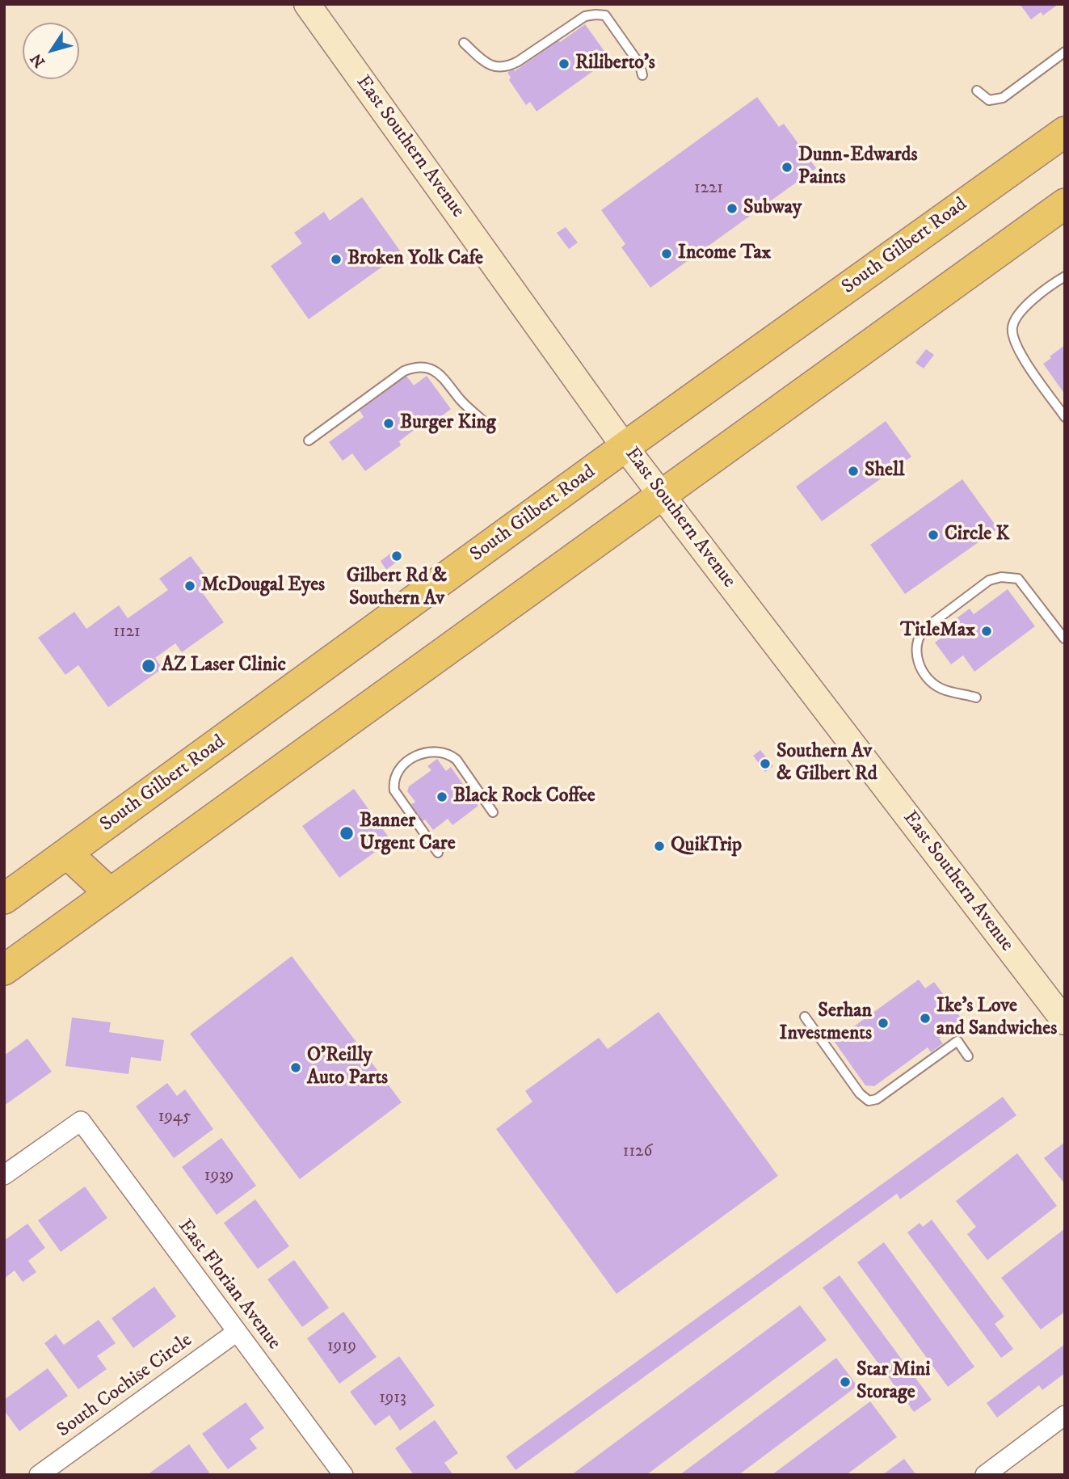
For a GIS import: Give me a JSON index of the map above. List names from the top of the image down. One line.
{"streets":{"main road":["East Southern Avenue","South Gilbert Road"],"street":["East Florian Avenue","South Cochise Circle"]},"crossings":[["East Southern Avenue","South Gilbert Road"],["East Florian Avenue","South Cochise Circle"]],"places":["Riliberto's","Dunn-Edwards Paints","Subway","Income Tax","Broken Yolk Cafe","Burger King","Shell","Circle K","Gilbert Rd & Southern Av","McDougal Eyes","TitleMax","AZ Laser Clinic","Southern Av & Gilbert Rd","Black Rock Coffee","Banner Urgent Care","QuikTrip","Ike's Love and Sandwiches","Serhan Investments","O'Reilly Auto Parts","Star Mini Storage"],"house_numbers":["1221","1121","1945","1126","1939","1919","1913"],"north":"bottom left"}
